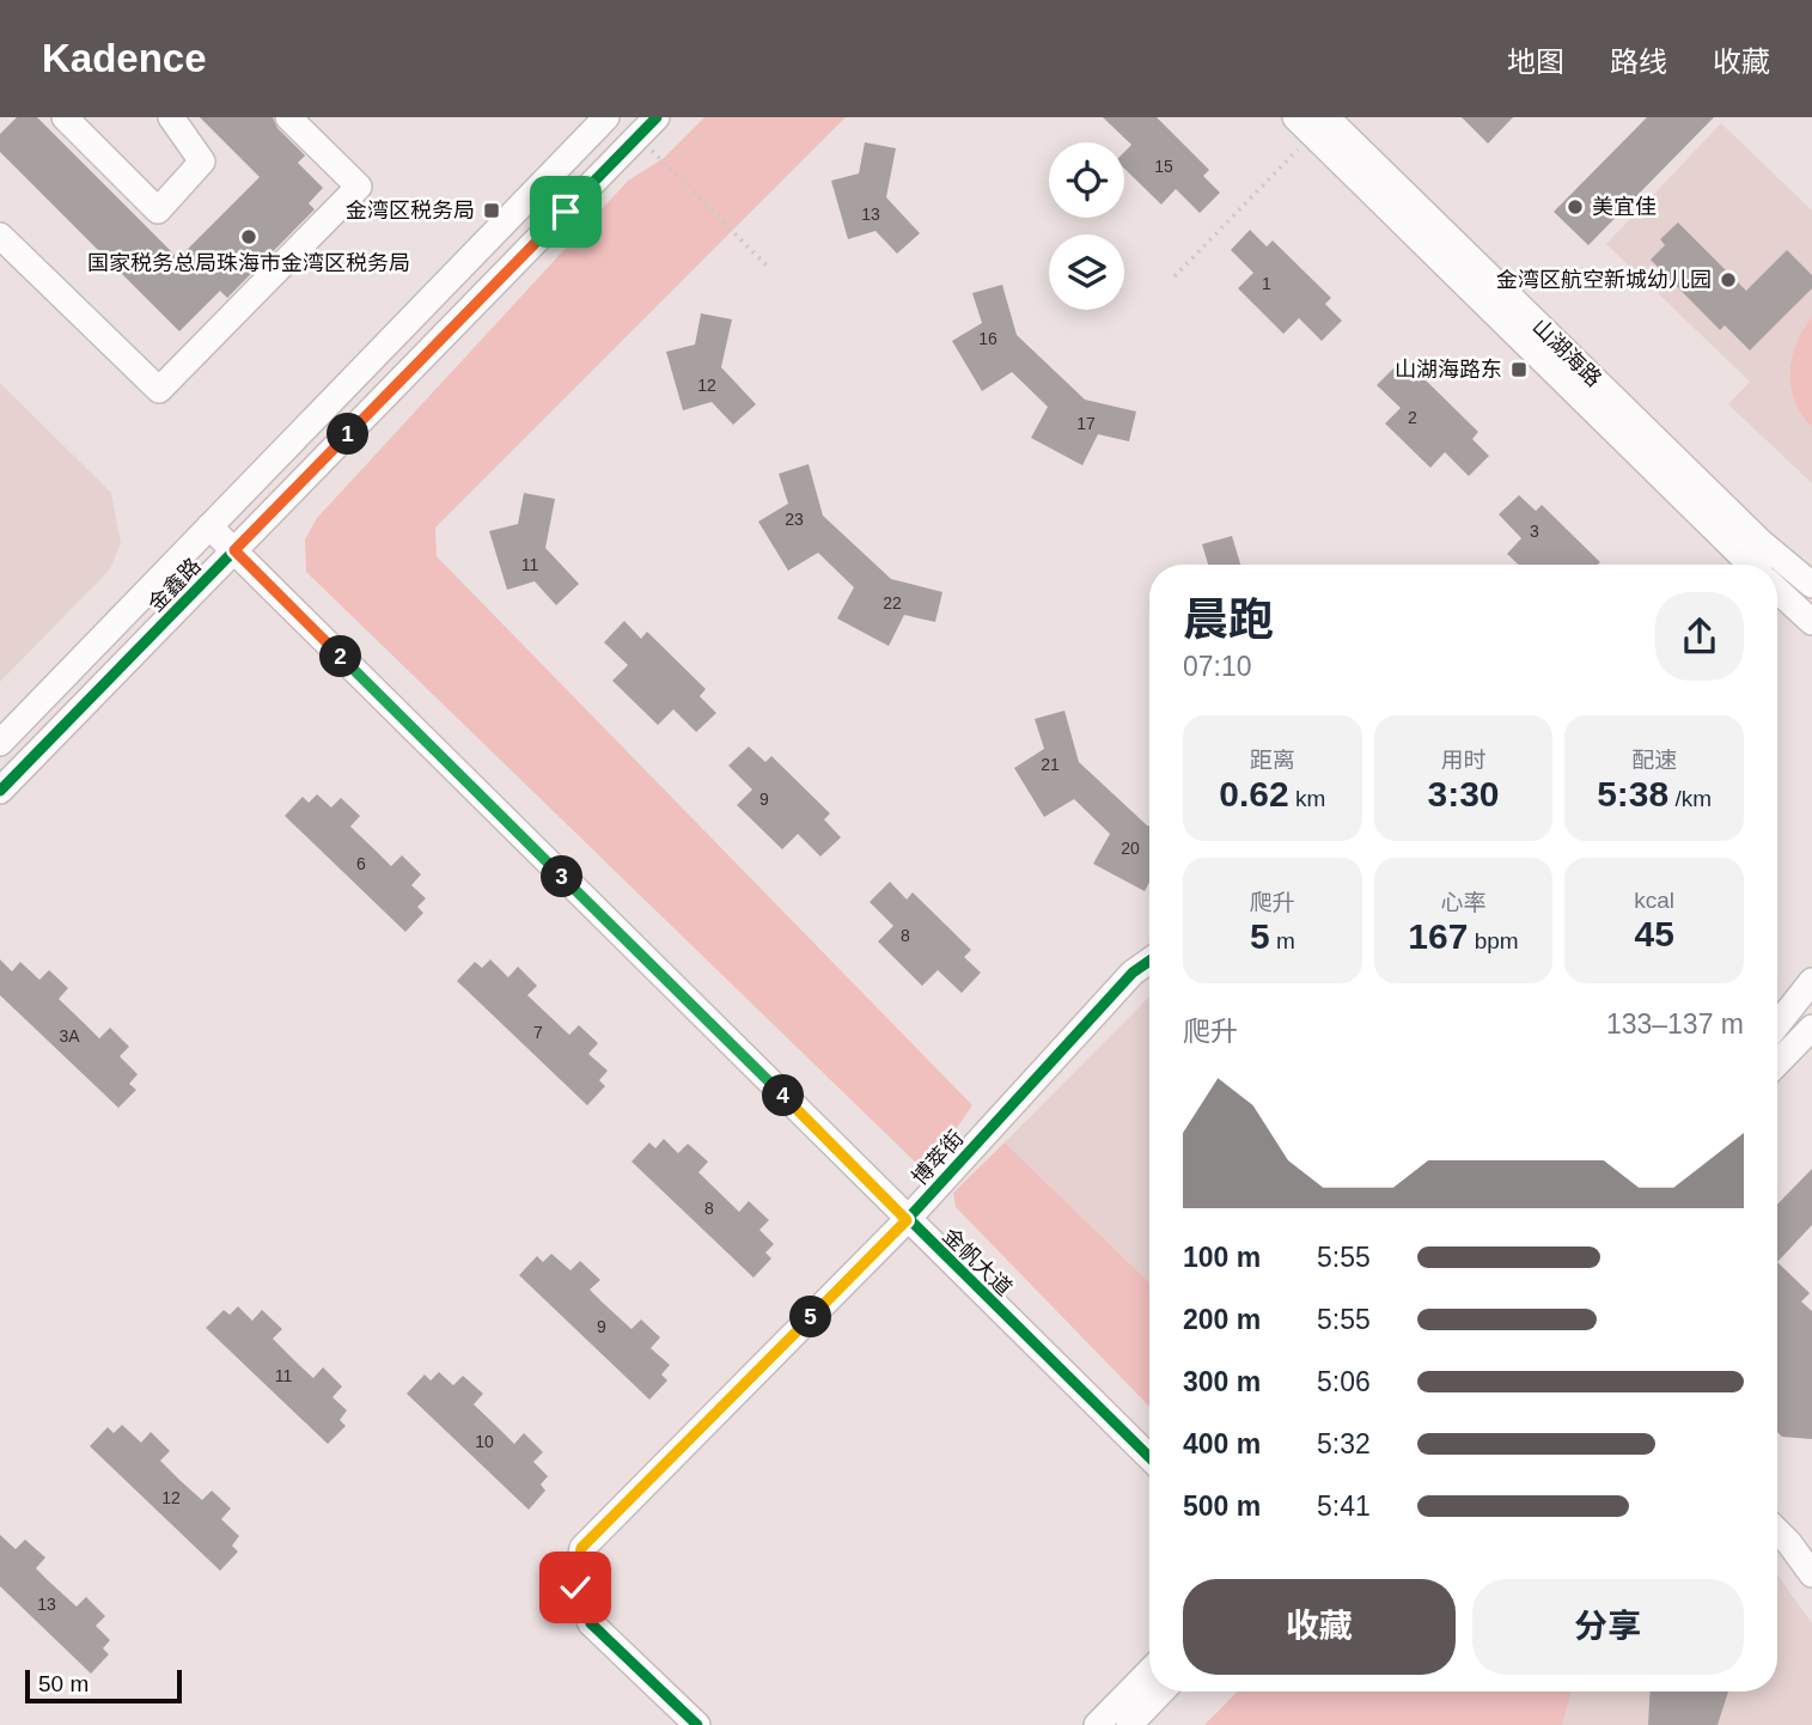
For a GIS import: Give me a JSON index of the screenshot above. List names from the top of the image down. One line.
{"streets":{"street":["山湖海路","金鑫路","博萃街","金帆大道"]},"crossings":[["金鑫路","金帆大道"],["博萃街","金帆大道"]],"places":{"other":["美宜佳","国家税务总局珠海市金湾区税务局","金湾区航空新城幼儿园"],"transit":["金湾区税务局","山湖海路东"]},"house_numbers":["15","13","1","16","12","2","17","23","3","11","22","21","9","20","6","8","7","3A","8","9","11","10","12","13"],"scale_bar":"50 m","page":{"header":"Kadence","nav":["地图","路线","收藏"],"pins":["1","2","3","4","5"],"heading":["晨跑","07:10"],"stats":[["距离","0.62 km"],["用时","3:30"],["配速","5:38 /km"],["爬升","5 m"],["心率","167 bpm"],["kcal","45"]],"chart":["爬升","133–137 m"],"list":[{"name":"100 m","note":"5:55"},{"name":"200 m","note":"5:55"},{"name":"300 m","note":"5:06"},{"name":"400 m","note":"5:32"},{"name":"500 m","note":"5:41"}],"buttons":["收藏","分享"],"scale":"50 m"}}
